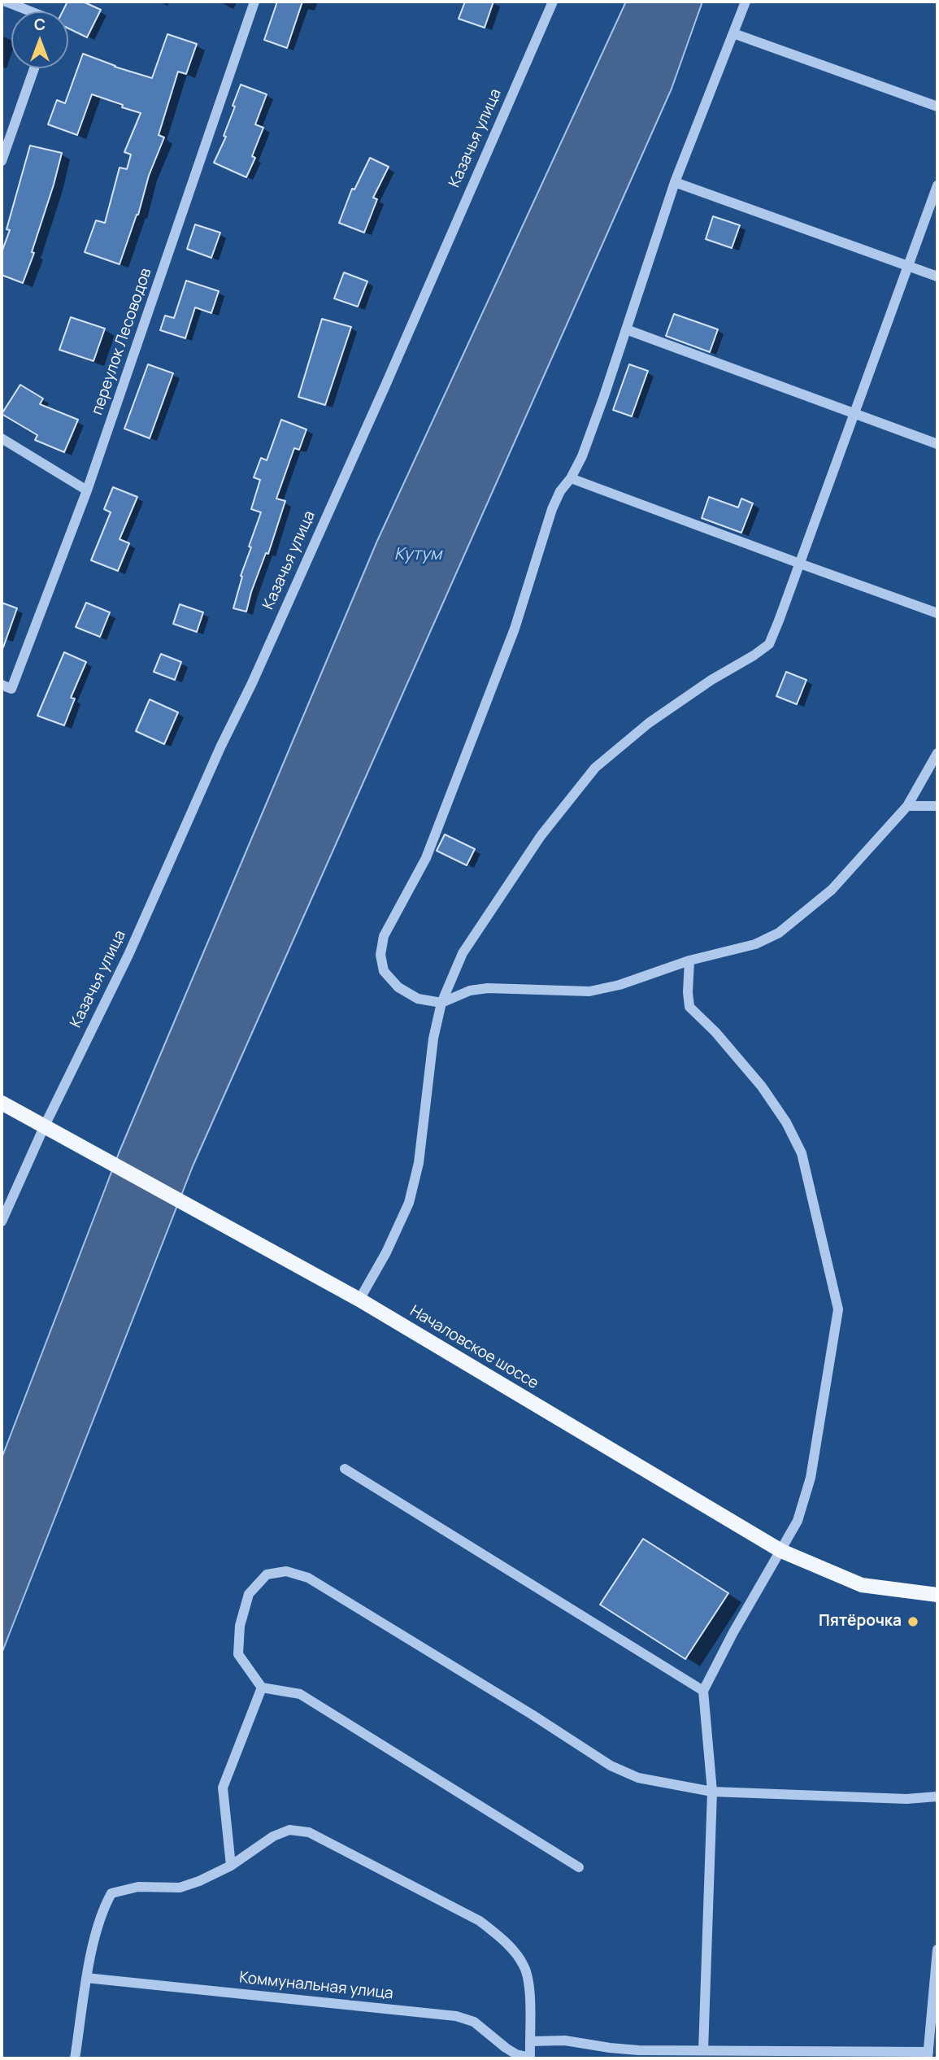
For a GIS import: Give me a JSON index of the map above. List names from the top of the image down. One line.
{"streets":{"main road":["Началовское шоссе"],"street":["Казачья улица","переулок Лесоводов","Коммунальная улица"]},"crossings":[["Казачья улица","Началовское шоссе"]],"water":["Кутум"],"places":["Пятёрочка"],"north":"top"}
